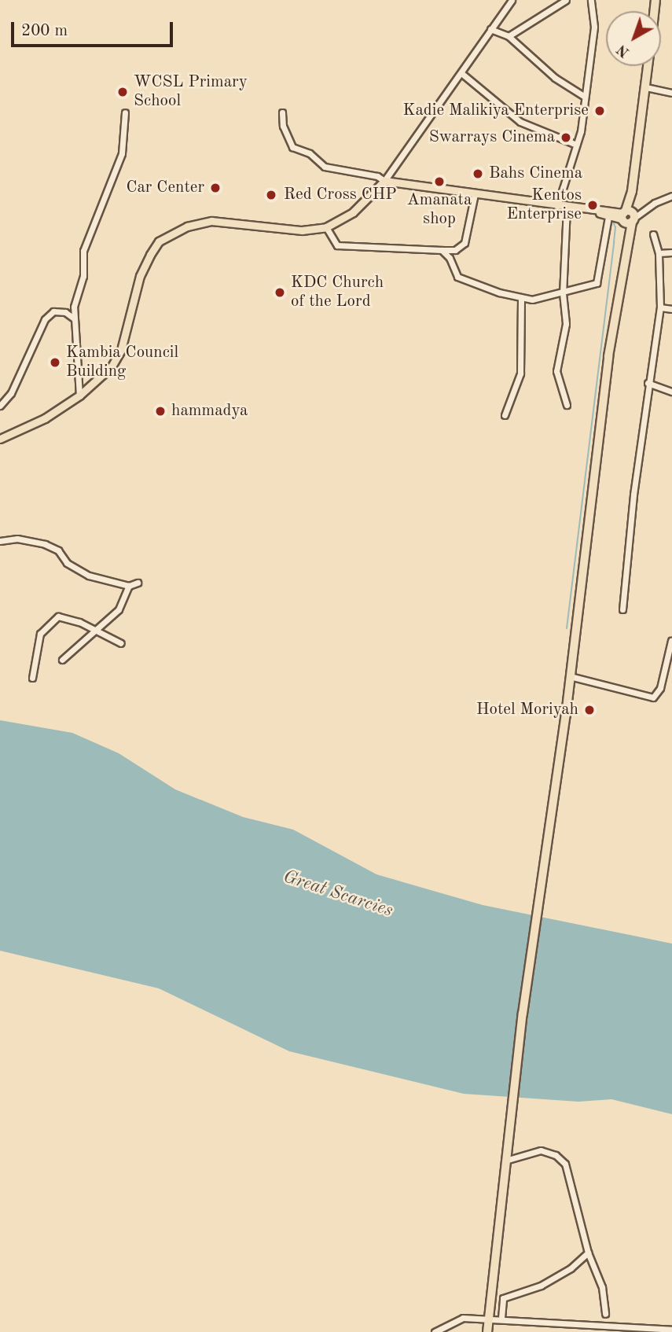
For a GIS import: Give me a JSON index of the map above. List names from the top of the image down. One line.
{"water":["Great Scarcies"],"places":["WCSL Primary School","Kadie Malikiya Enterprise","Swarrays Cinema","Bahs Cinema","Amanata shop","Car Center","Red Cross CHP","Kentos Enterprise","KDC Church of the Lord","Kambia Council Building","hammadya","Hotel Moriyah"],"scale_bar":"200 m","north":"bottom left"}
